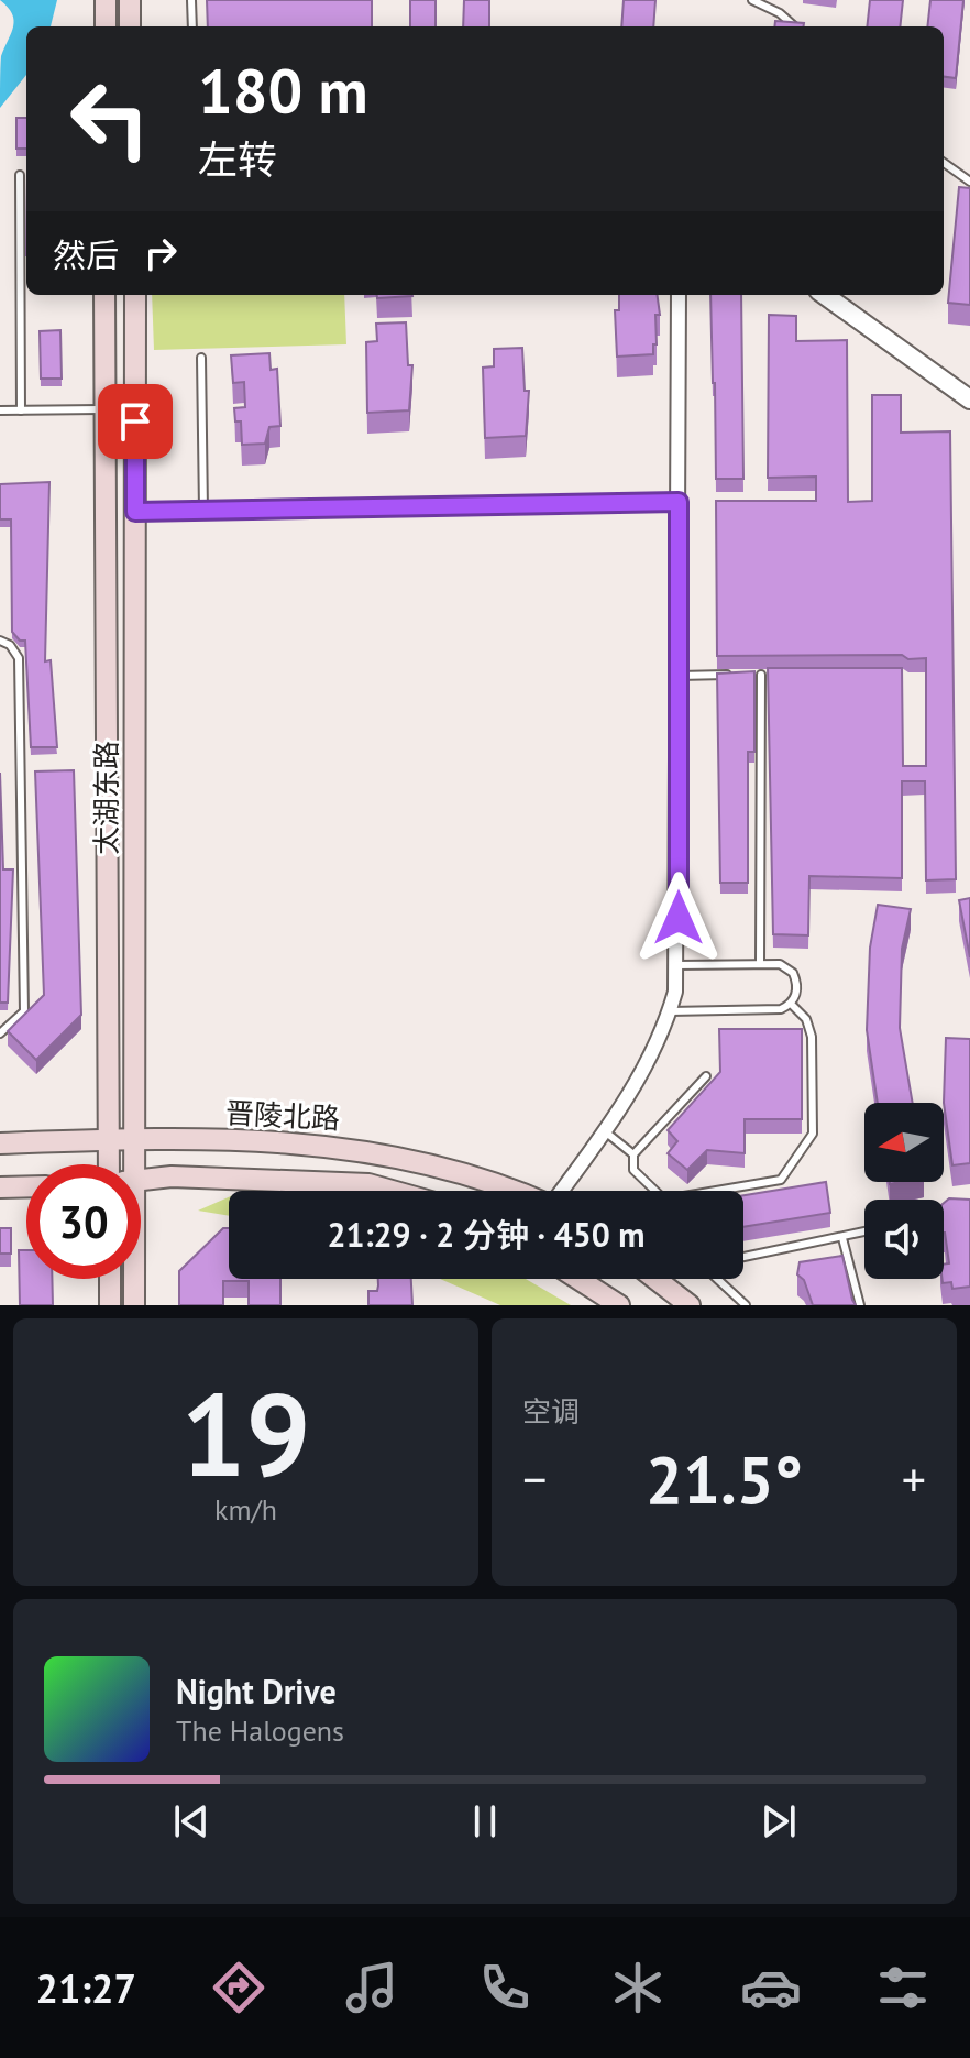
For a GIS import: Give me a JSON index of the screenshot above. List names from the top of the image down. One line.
{"streets":{"main road":["太湖东路","晋陵北路"]},"crossings":[["太湖东路","晋陵北路"]],"north":"left","page":{"turn":["180 m","左转"],"then":"然后","limit":"30","trip":"21:29 · 2 分钟 · 450 m","tile":[["19","km/h"],"空调"],"heat":["−","21.5°","+"],"song":["Night Drive","The Halogens"],"tabs":"21:27"}}
